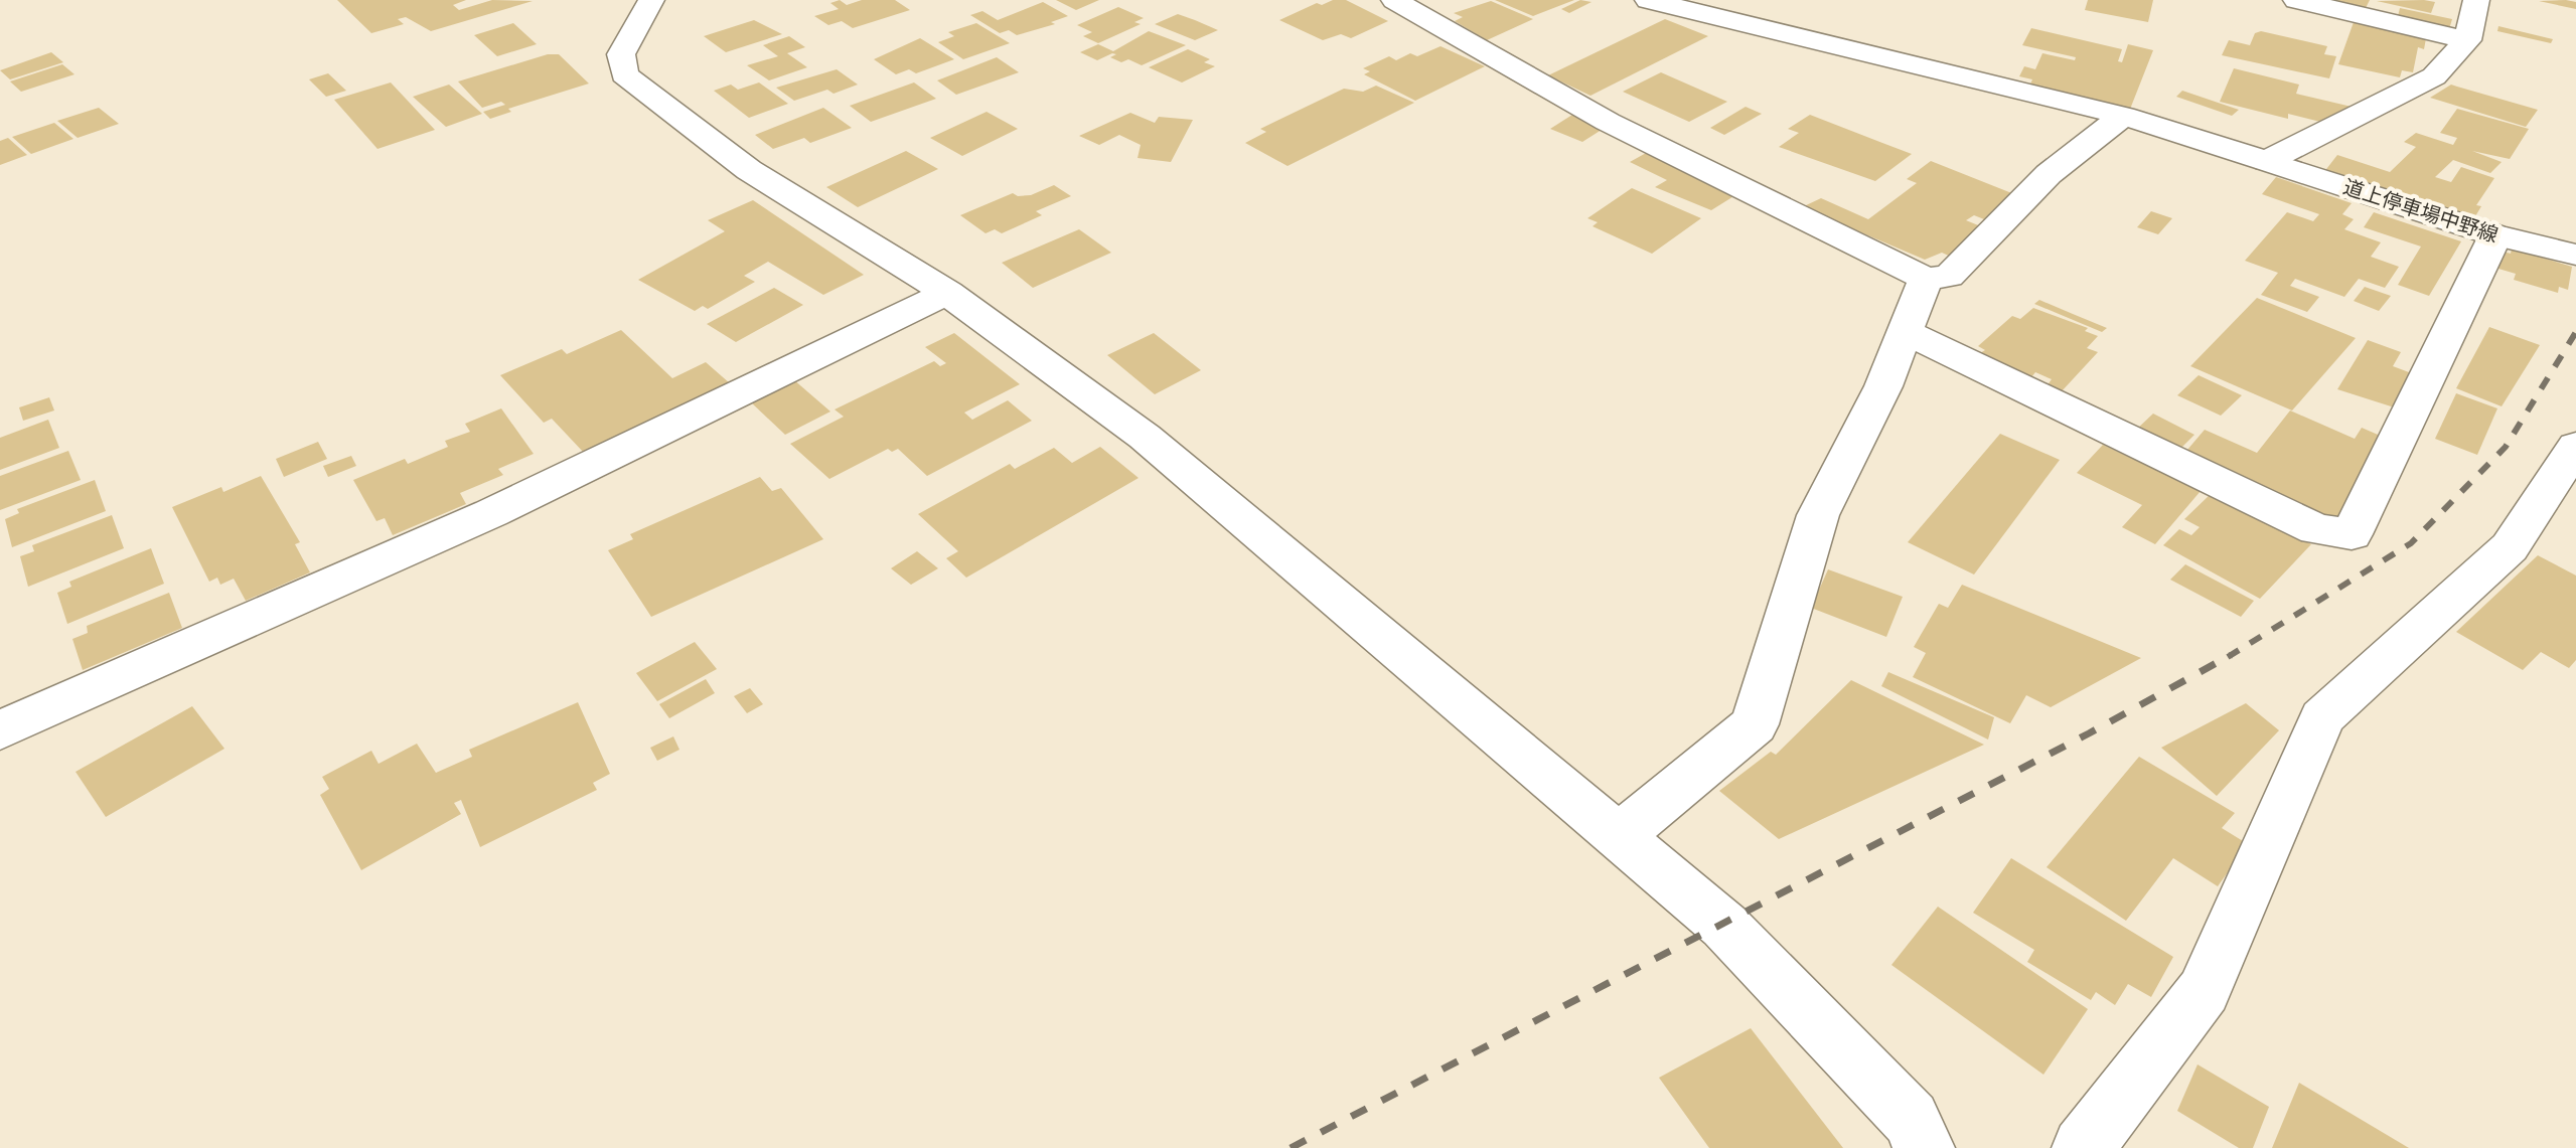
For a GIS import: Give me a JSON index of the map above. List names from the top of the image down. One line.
{"streets":{"street":["道上停車場中野線"]}}
